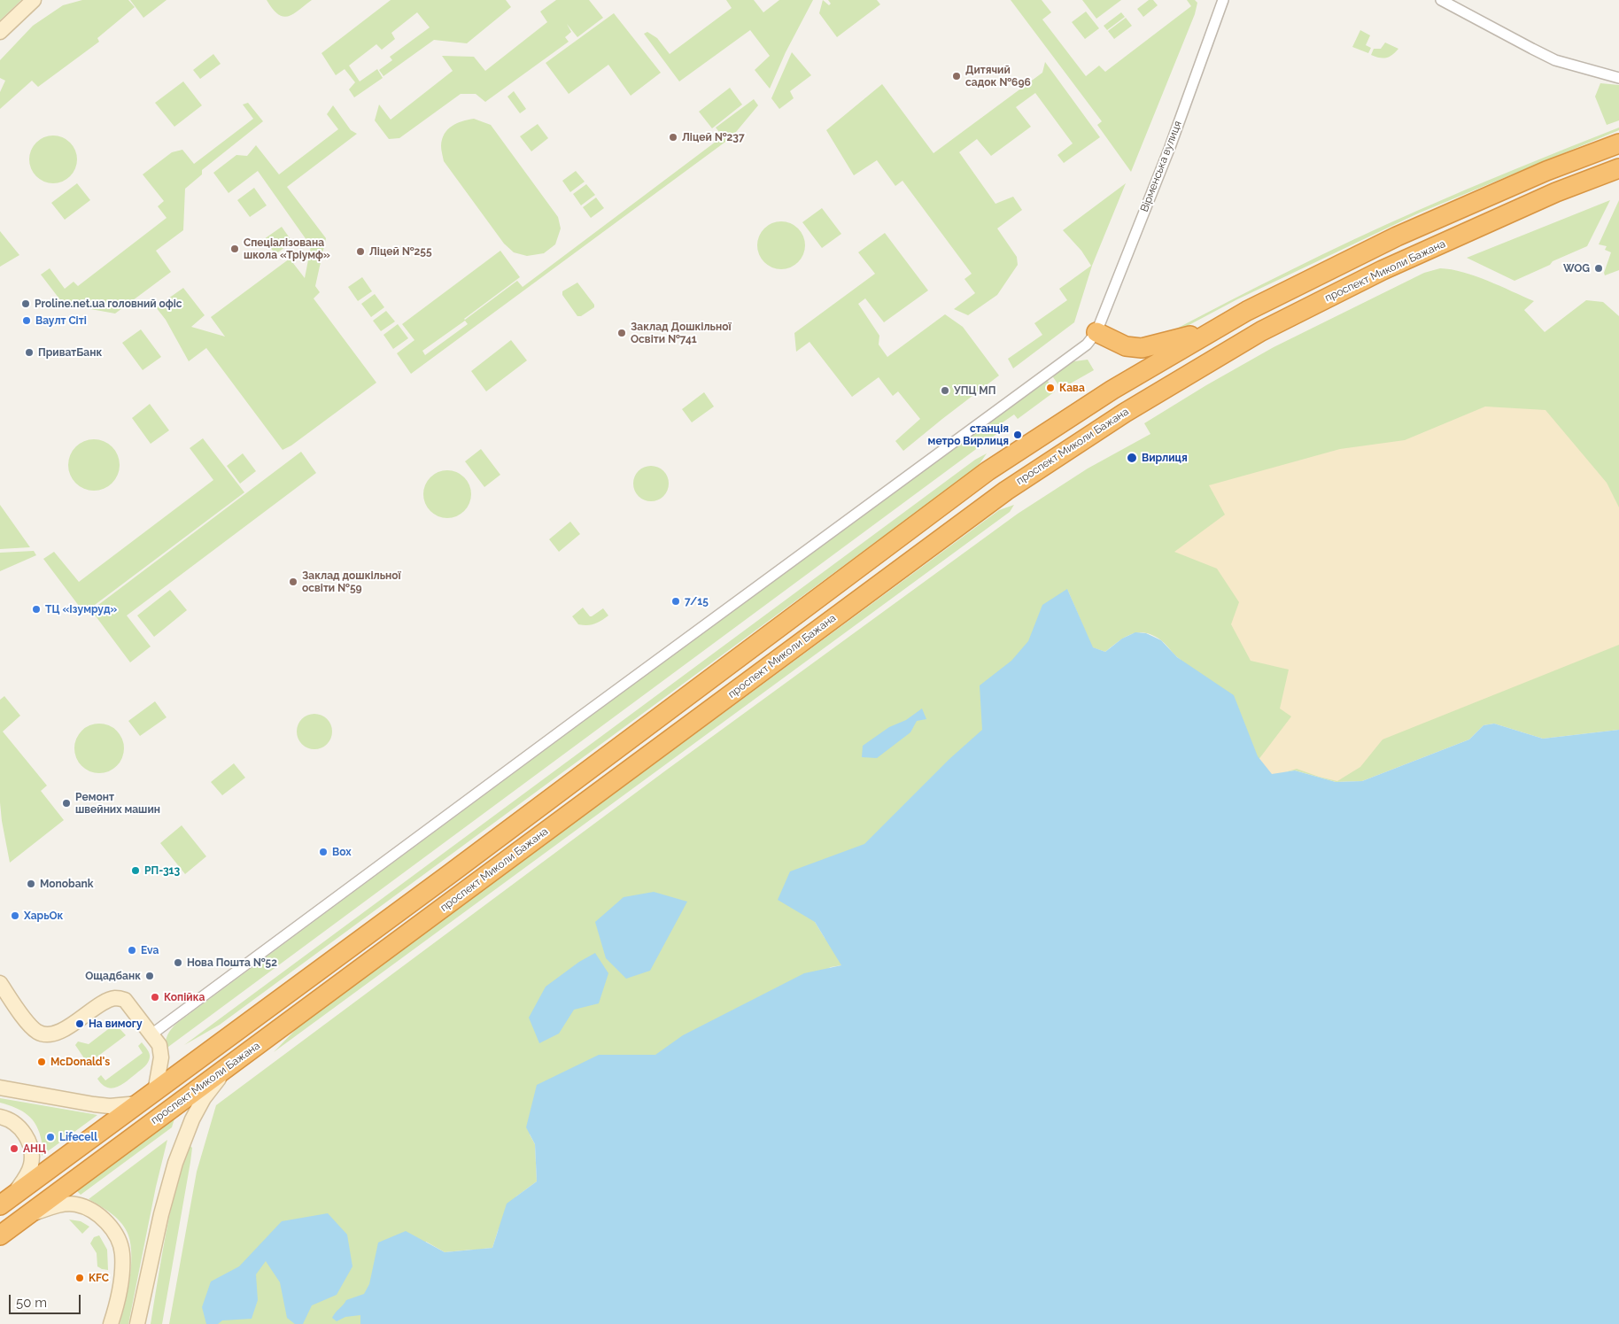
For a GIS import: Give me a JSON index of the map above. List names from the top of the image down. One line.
{"streets":{"highway":["проспект Миколи Бажана"],"street":["Вірменська вулиця"]},"places":["Дитячий садок №696","Ліцей №237","Спеціалізована школа «Тріумф»","Ліцей №255","WOG","Proline.net.ua головний офіс","Ваулт Сіті","Заклад Дошкільної Освіти №741","ПриватБанк","Кава","УПЦ МП","станція метро Вирлиця","Вирлиця","Заклад дошкільної освіти №59","7/15","ТЦ «Ізумруд»","Ремонт швейних машин","Box","РП-313","Monobank","ХарьОк","Eva","Нова Пошта №52","Ощадбанк","Копійка","На вимогу","McDonald's","Lifecell","АНЦ","KFC"],"scale_bar":"50 m"}
